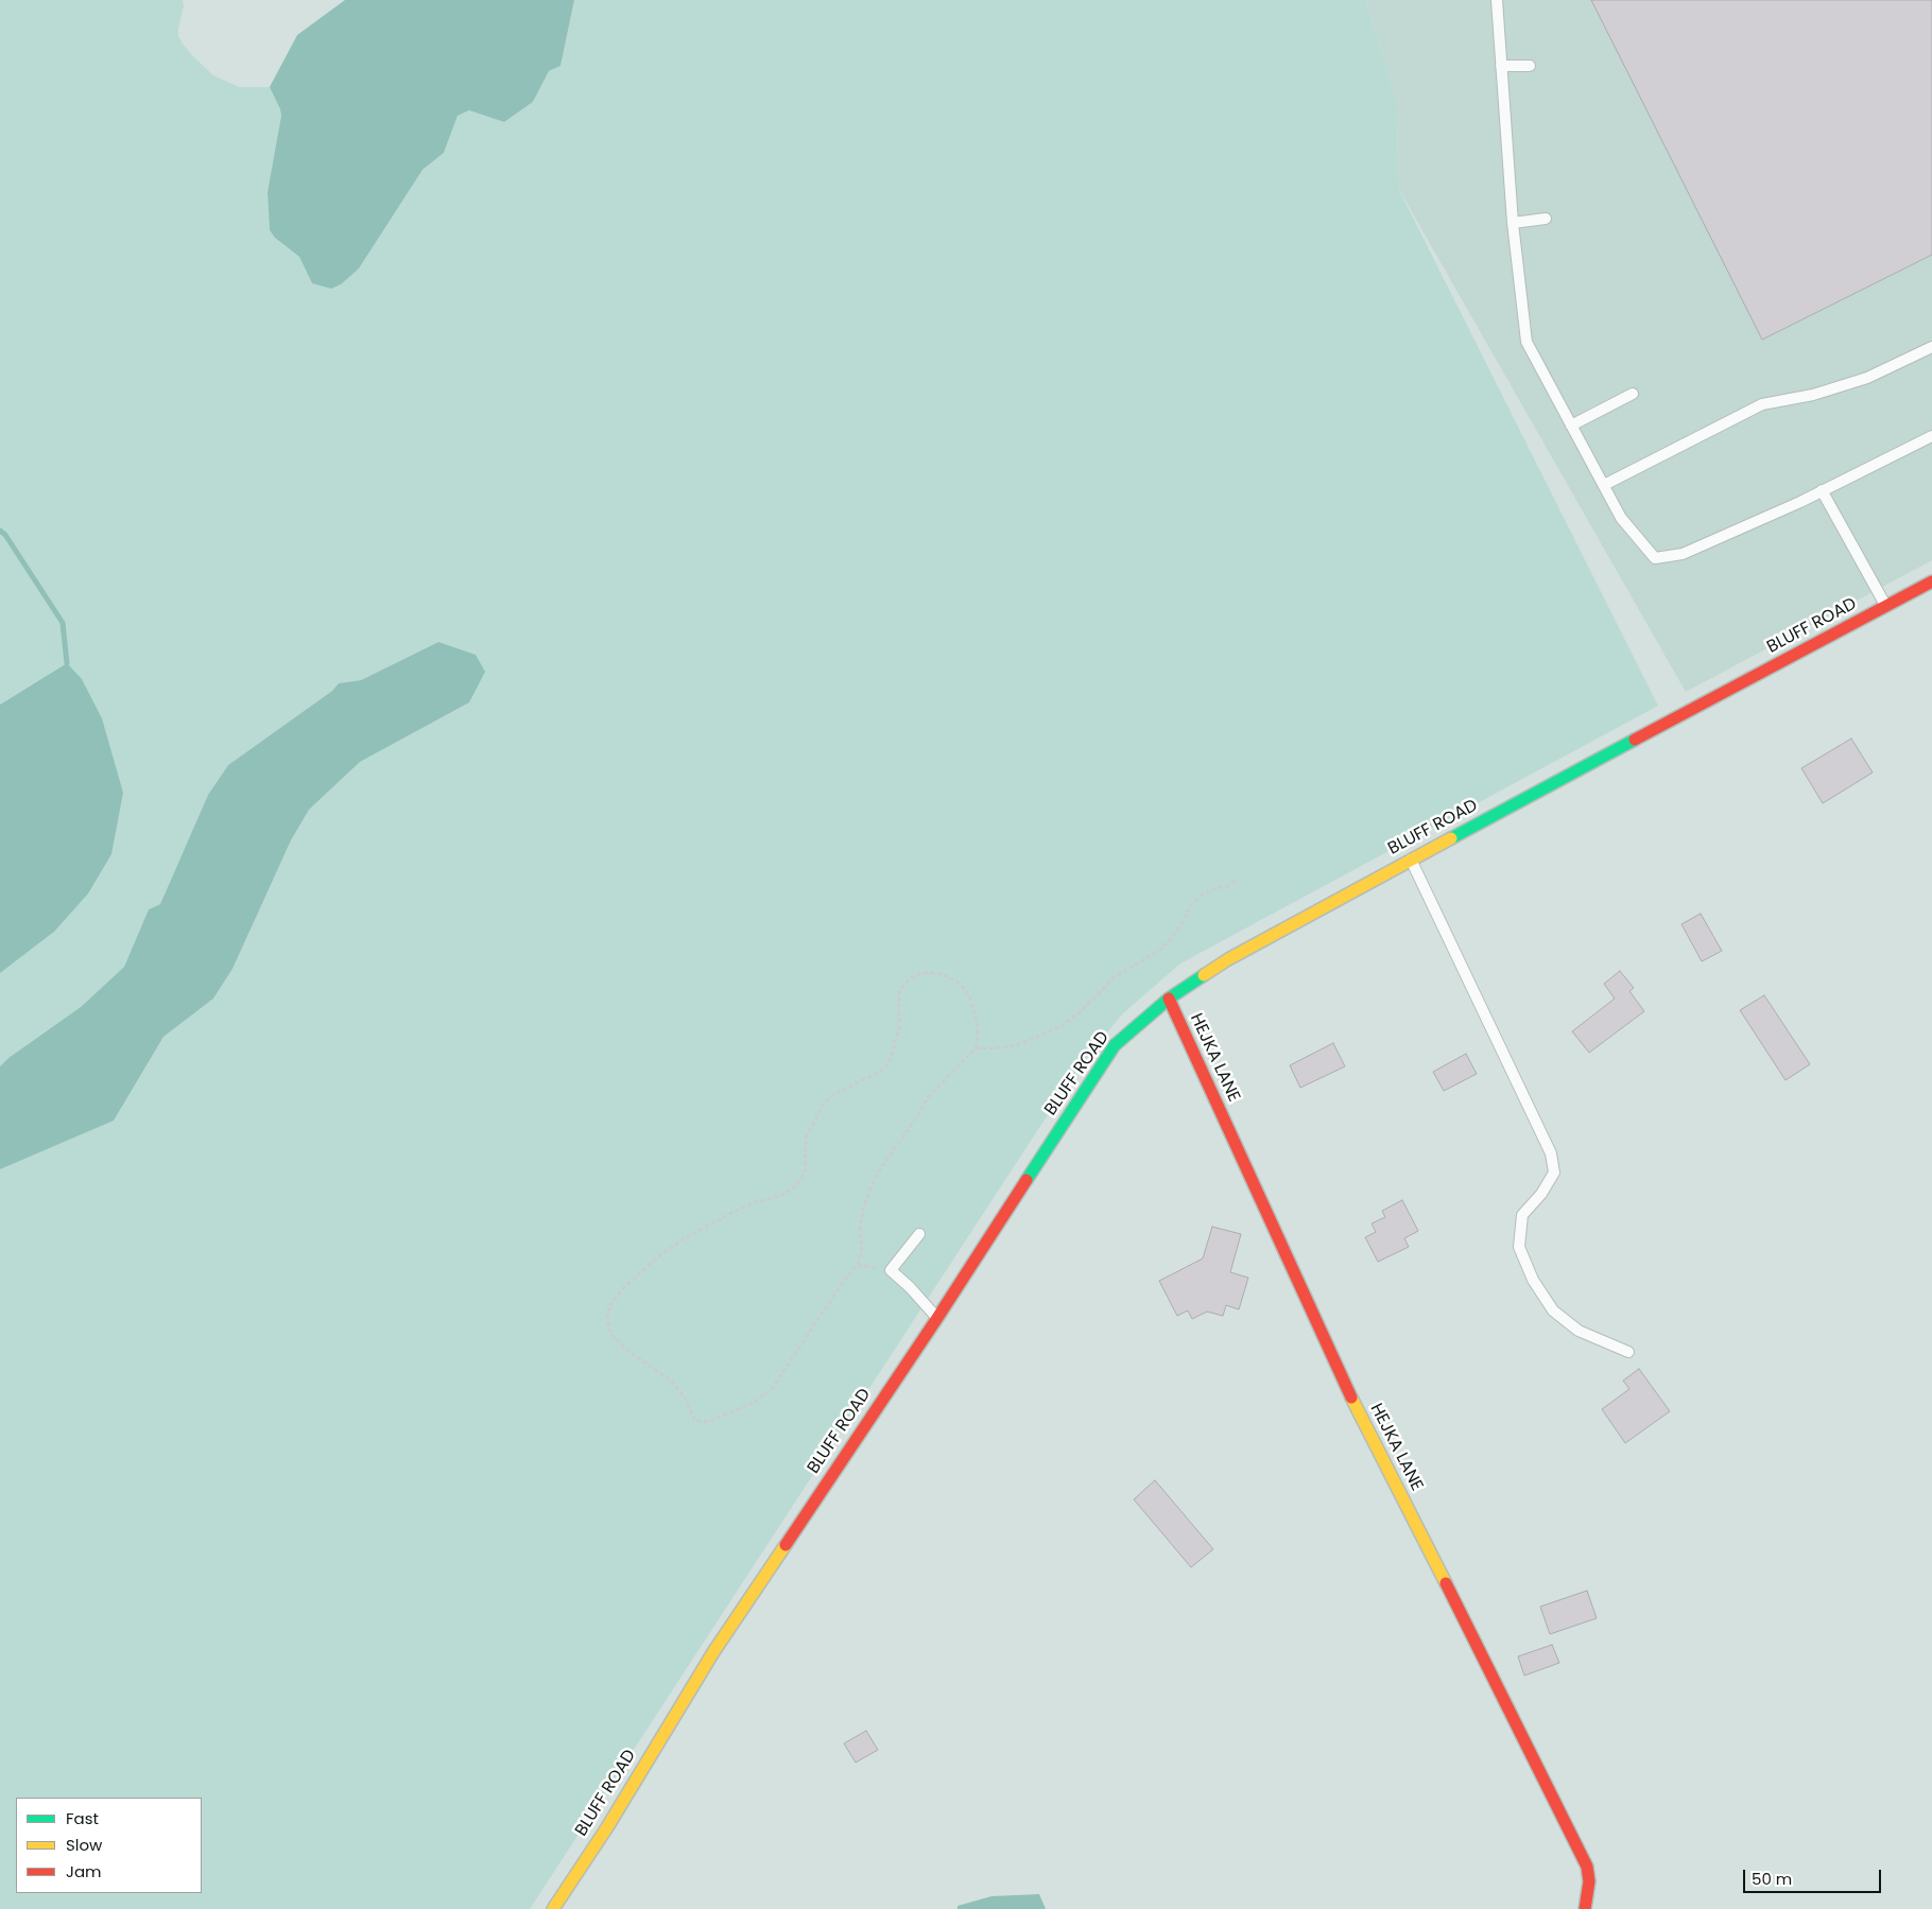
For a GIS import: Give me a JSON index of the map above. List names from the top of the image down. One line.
{"streets":{"street":["BLUFF ROAD","HEJKA LANE"]},"crossings":[["BLUFF ROAD","HEJKA LANE"]],"legend":["Fast","Slow","Jam"],"scale_bar":"50 m"}
